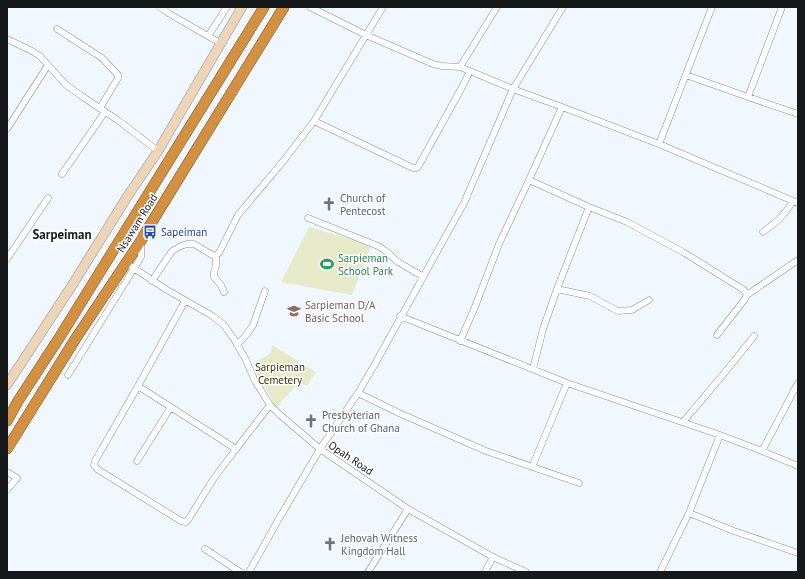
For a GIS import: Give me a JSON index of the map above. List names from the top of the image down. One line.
{"streets":{"highway":["Nsawam Road"],"street":["Opah Road"]},"crossings":[["Nsawam Road","Opah Road"]],"districts":["Sarpeiman"],"parks":["Sarpieman Cemetery"],"places":{"church":["Church of Pentecost","Presbyterian Church of Ghana","Jehovah Witness Kingdom Hall"],"bus stop":["Sapeiman"],"sports":["Sarpieman School Park"],"school or university":["Sarpieman D/A Basic School"]}}
